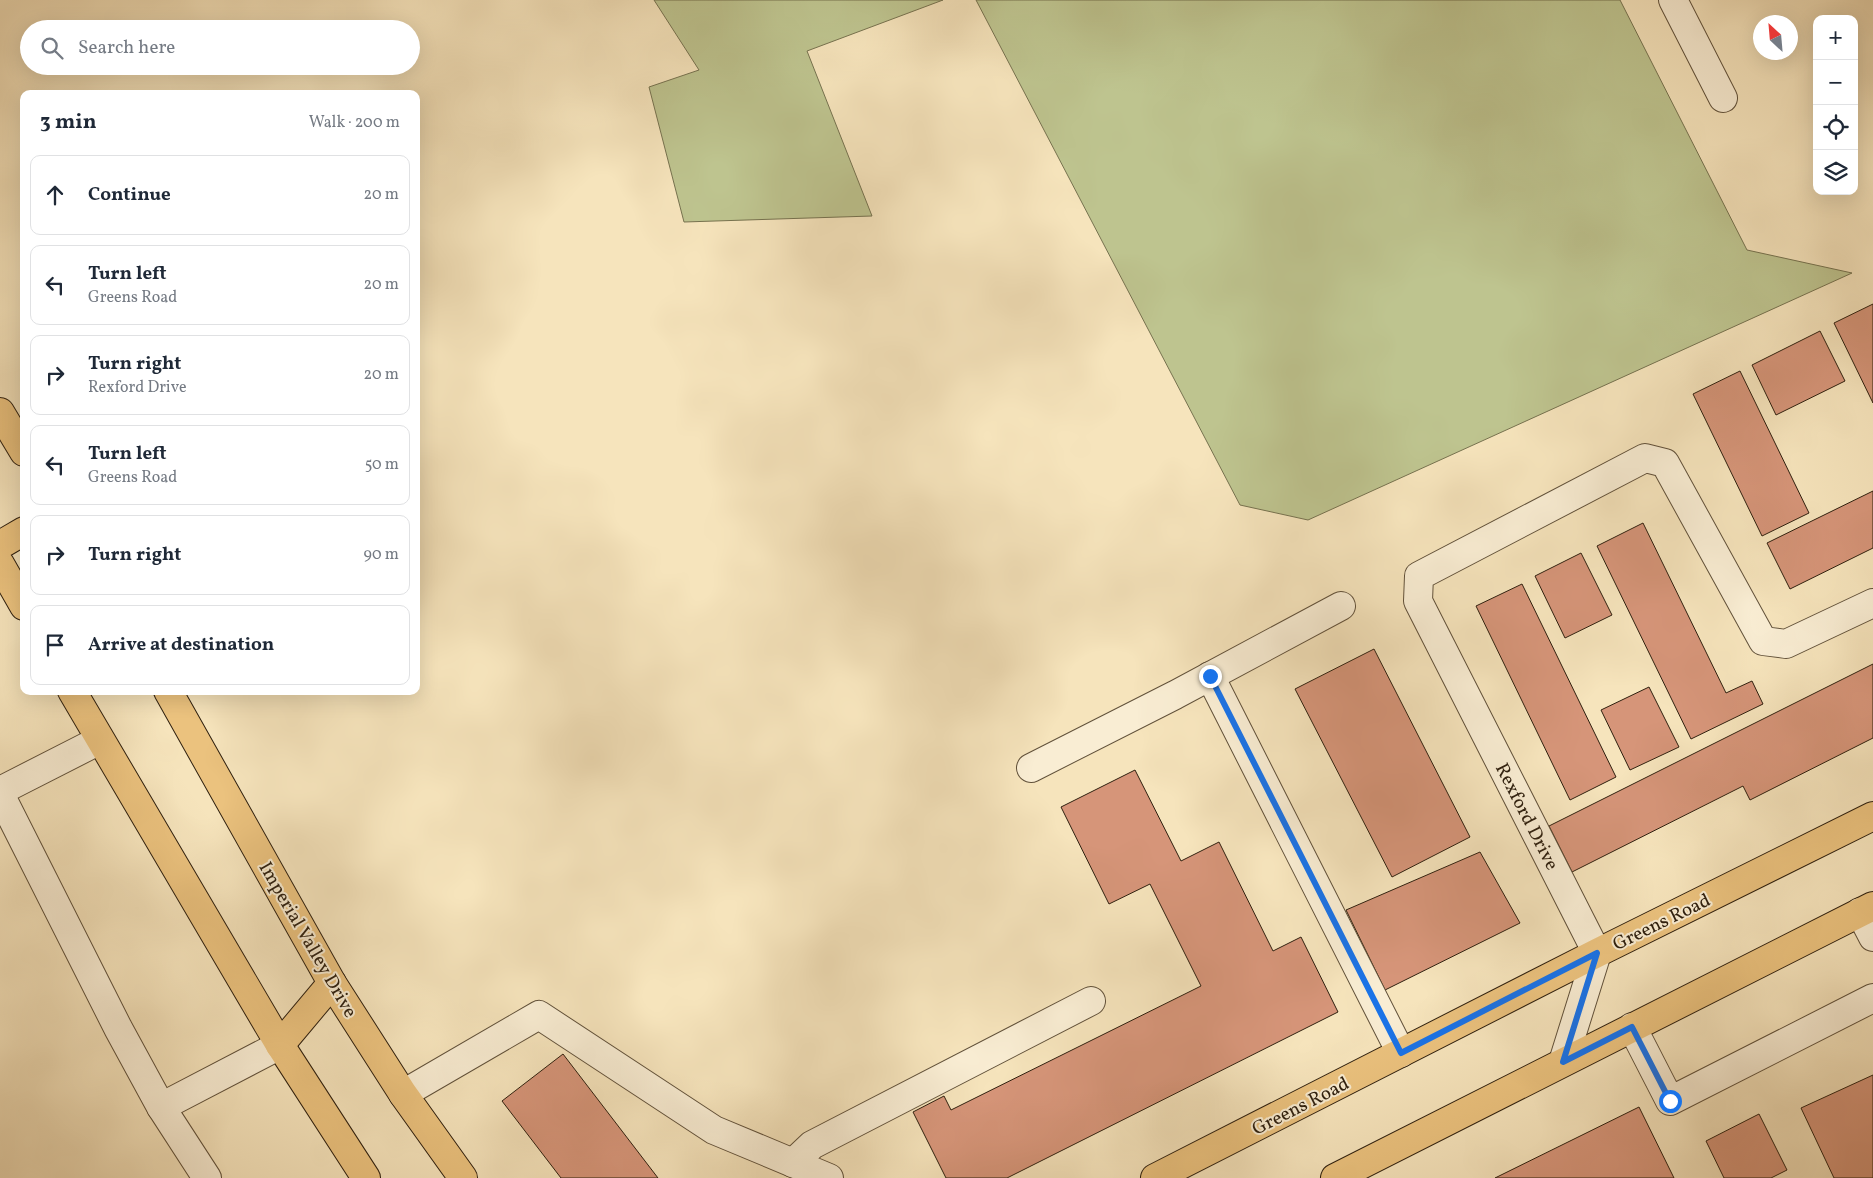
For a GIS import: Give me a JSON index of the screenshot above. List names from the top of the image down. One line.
{"streets":{"main road":["Greens Road","Imperial Valley Drive"],"lane":["Rexford Drive"]},"crossings":[["Rexford Drive","Greens Road"]],"north":"top left","page":{"map_buttons":["+","−"],"search":"Search here","heading":["3 min","Walk · 200 m"],"list":[["Continue","20 m"],["Turn left","Greens Road","20 m"],["Turn right","Rexford Drive","20 m"],["Turn left","Greens Road","50 m"],["Turn right","90 m"],"Arrive at destination"]}}
